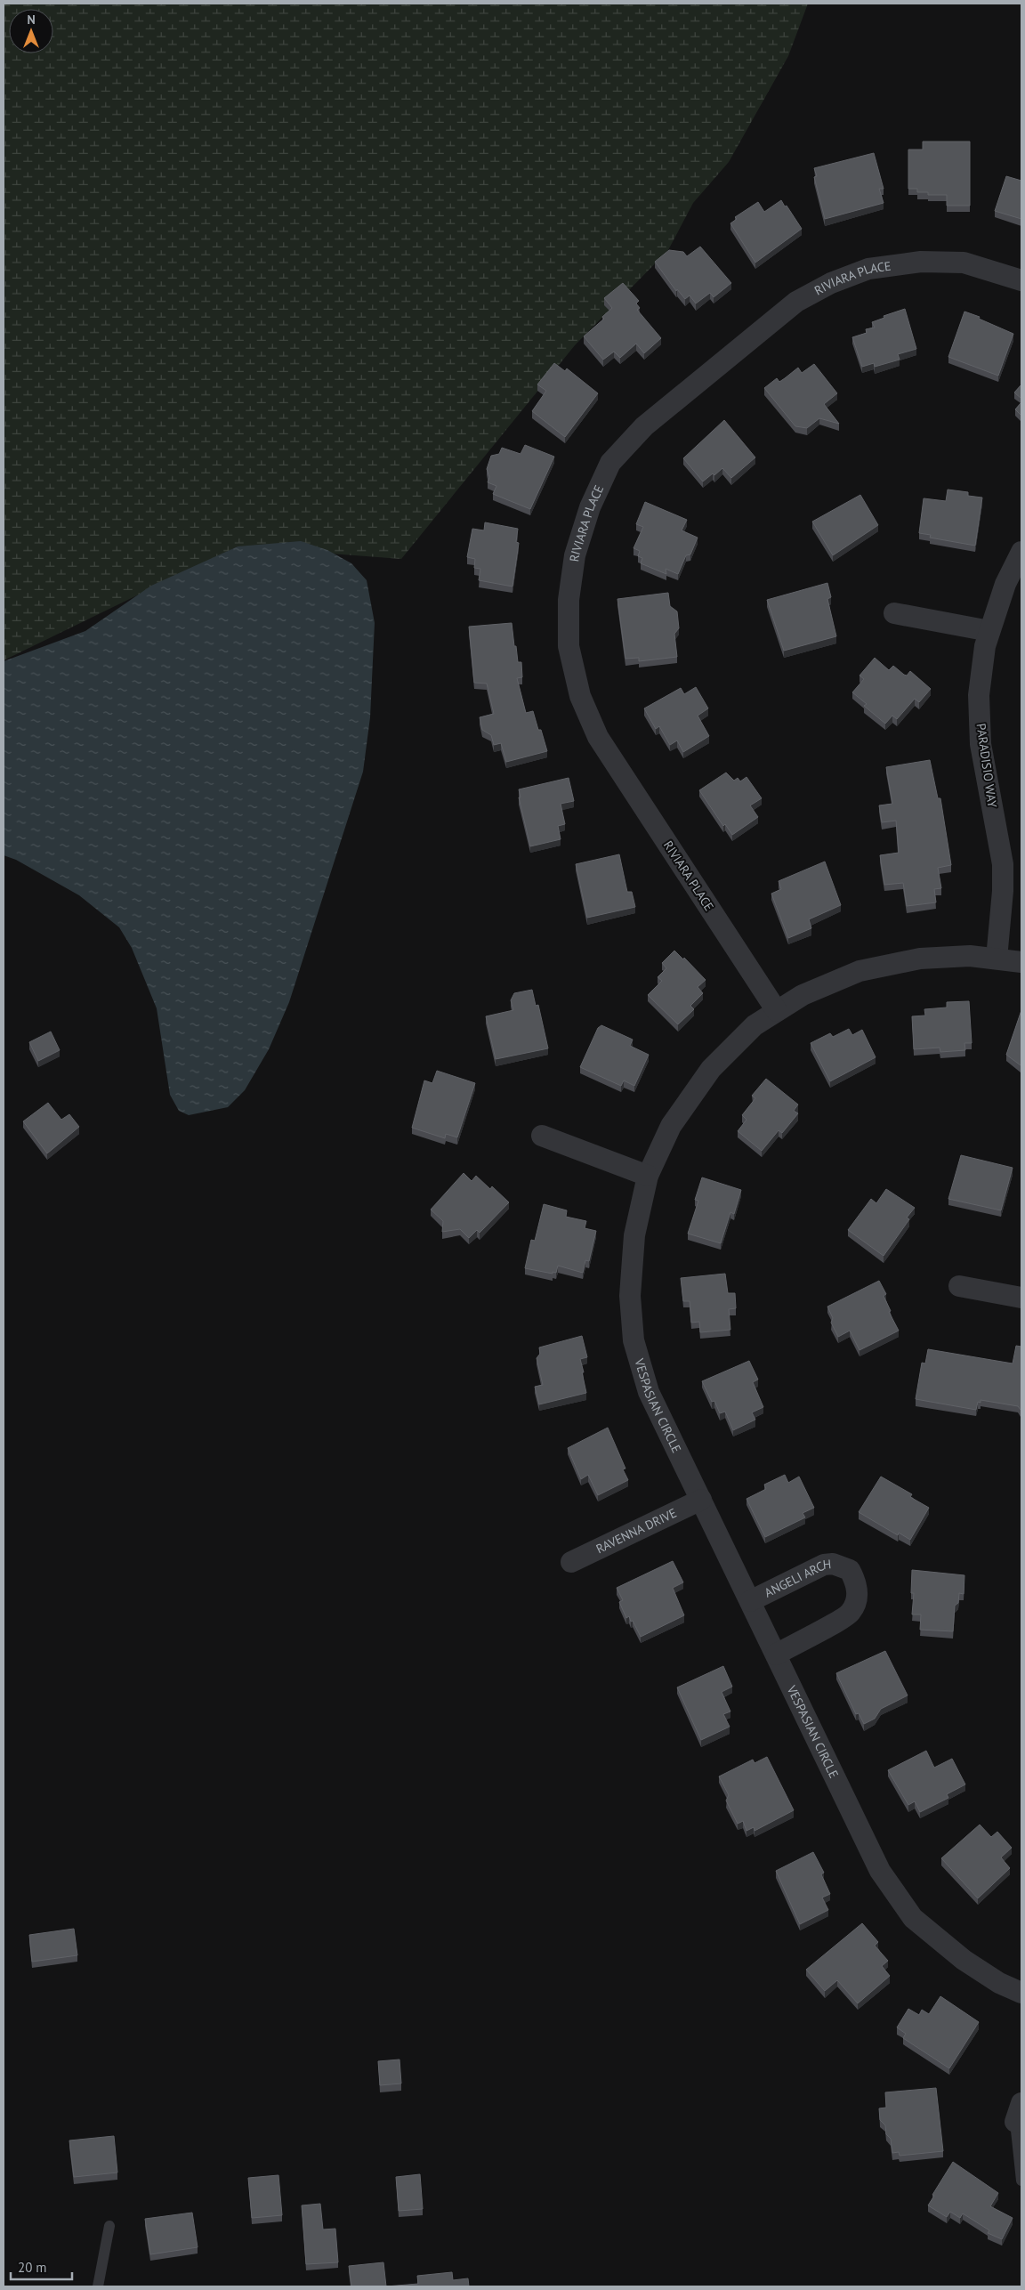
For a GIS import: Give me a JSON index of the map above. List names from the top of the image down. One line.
{"streets":{"street":["RIVIARA PLACE","PARADISIO WAY","VESPASIAN CIRCLE","RAVENNA DRIVE","ANGELI ARCH"]},"crossings":[["RIVIARA PLACE","VESPASIAN CIRCLE"],["PARADISIO WAY","VESPASIAN CIRCLE"],["VESPASIAN CIRCLE","RAVENNA DRIVE"],["VESPASIAN CIRCLE","ANGELI ARCH"]],"scale_bar":"20 m","north":"top"}
